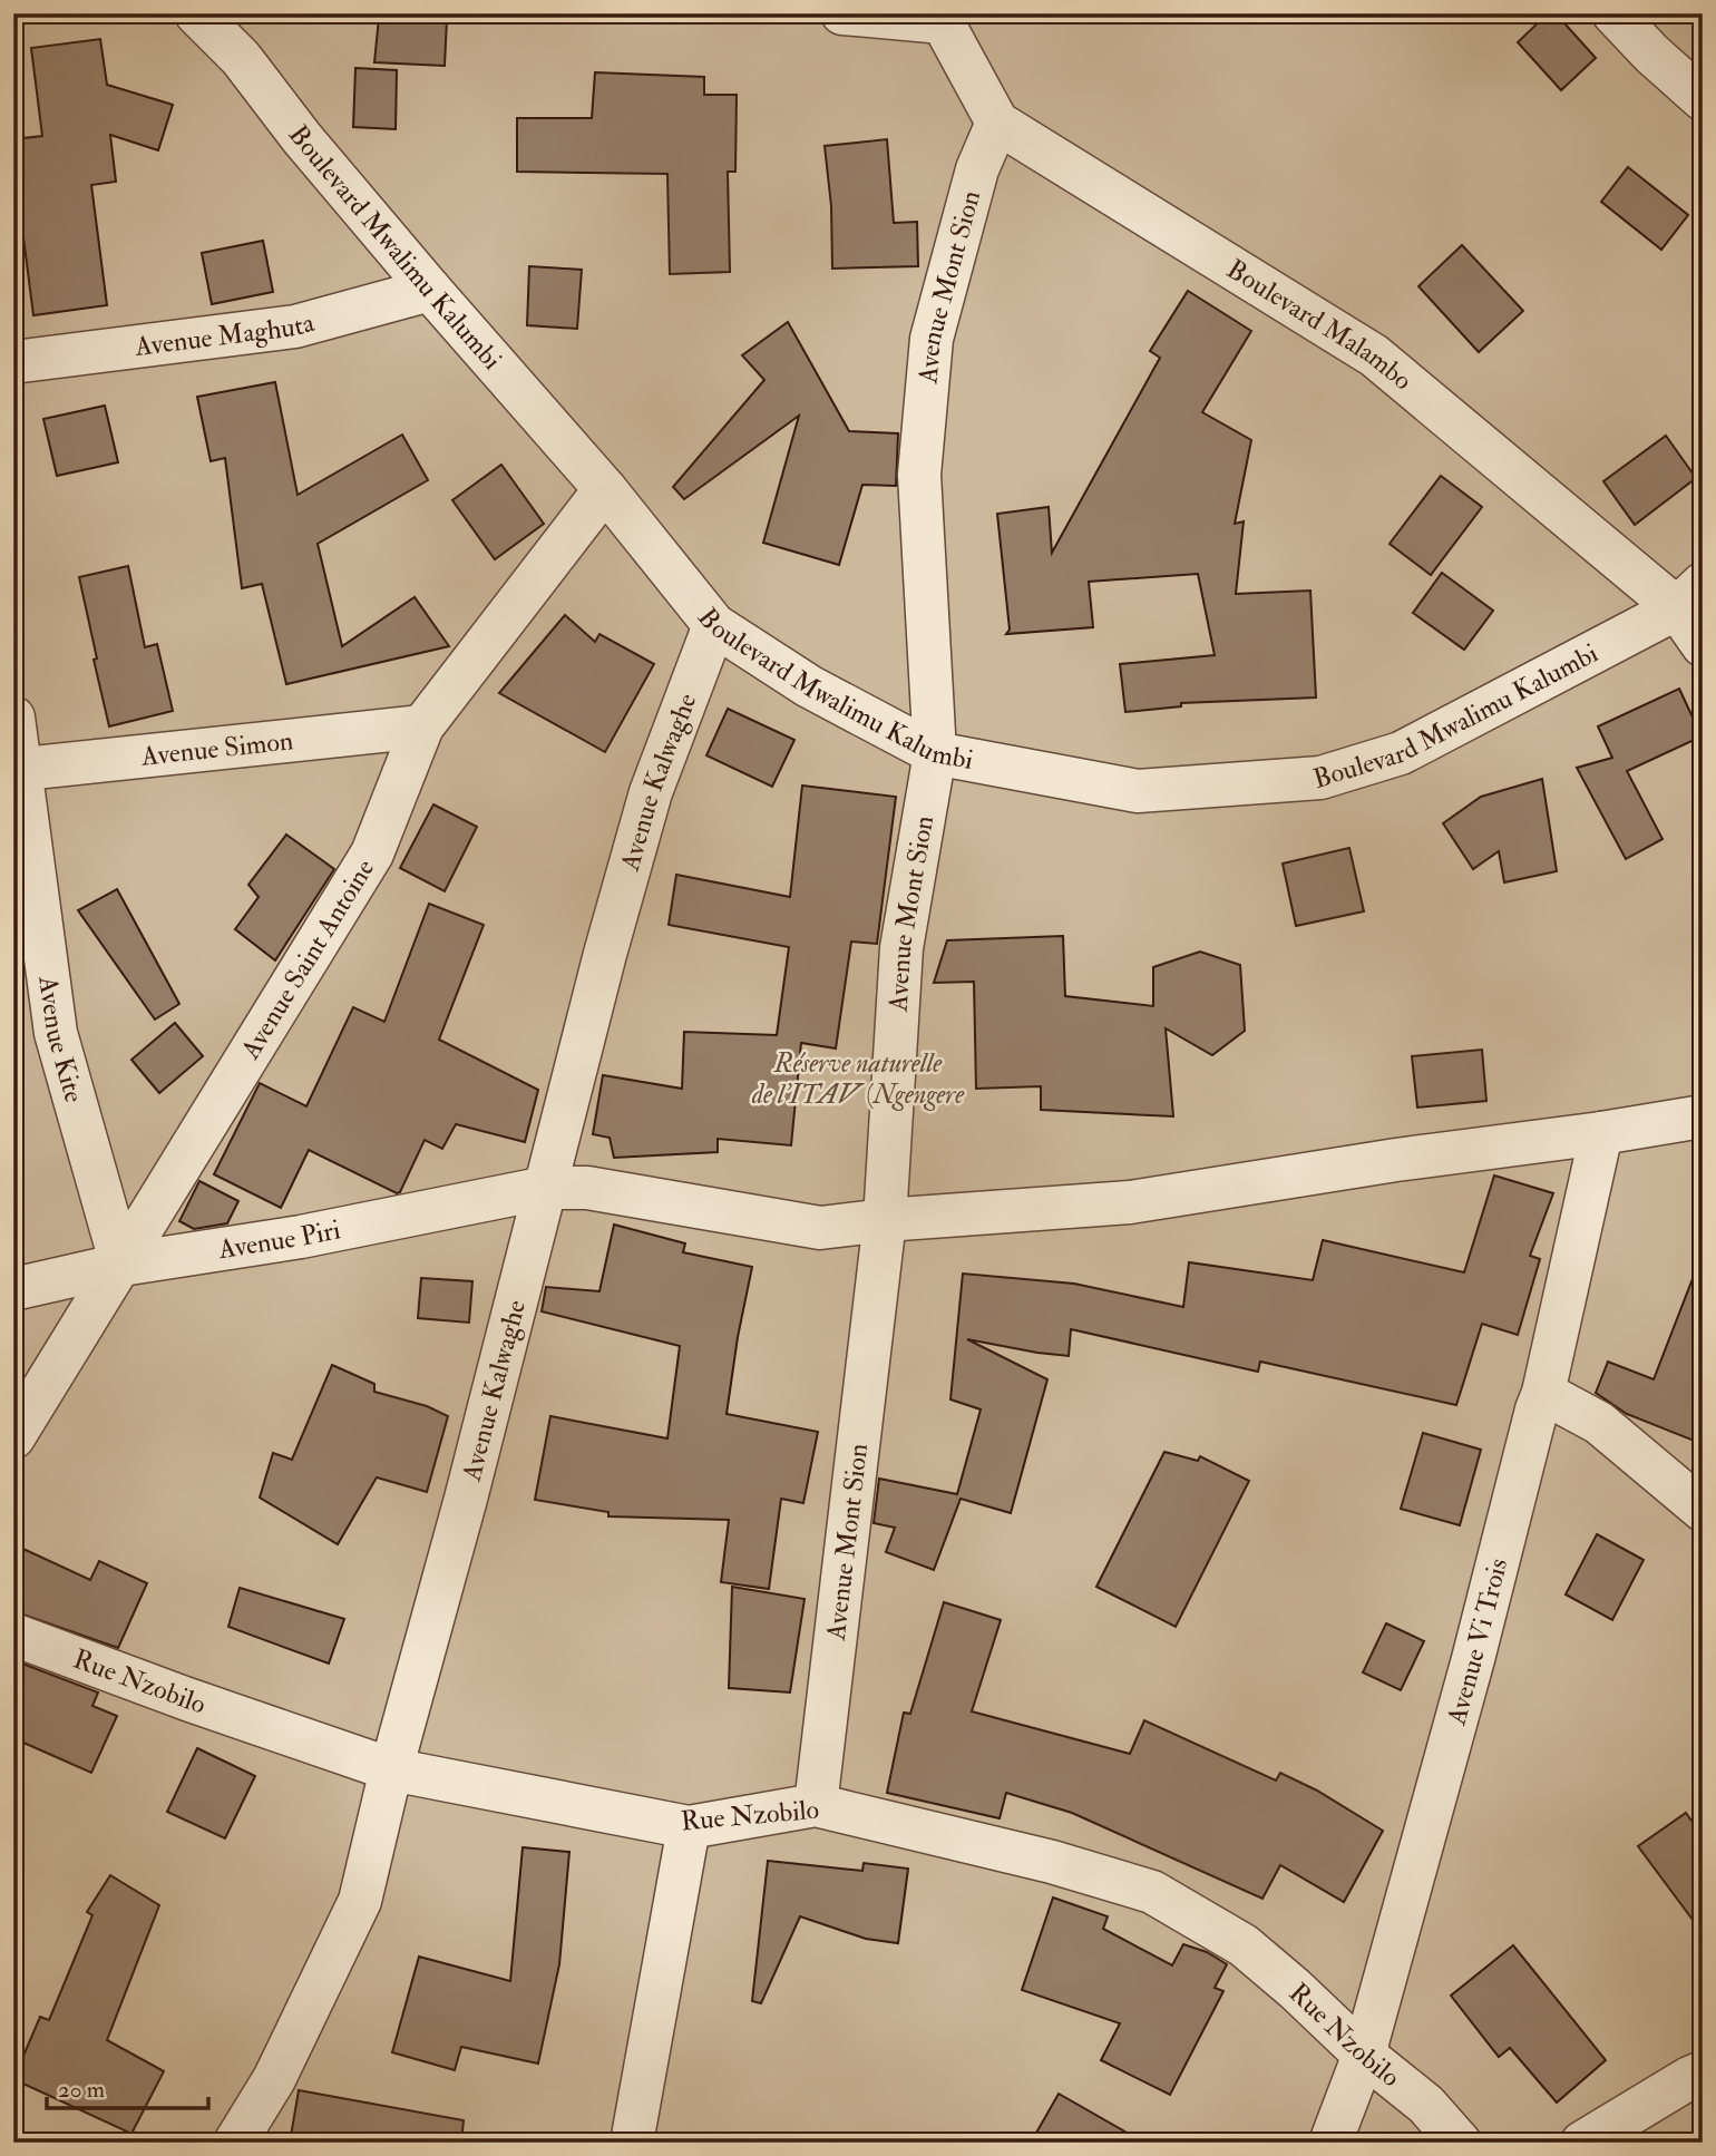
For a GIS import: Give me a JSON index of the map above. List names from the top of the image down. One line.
{"streets":{"street":["Boulevard Mwalimu Kalumbi","Avenue Mont Sion","Boulevard Malambo","Avenue Maghuta","Avenue Simon","Avenue Kalwaghe","Avenue Saint Antoine","Avenue Kite","Avenue Piri","Avenue Vi Trois","Rue Nzobilo"]},"crossings":[["Boulevard Mwalimu Kalumbi","Avenue Mont Sion"],["Boulevard Mwalimu Kalumbi","Boulevard Malambo"],["Boulevard Mwalimu Kalumbi","Avenue Maghuta"],["Boulevard Mwalimu Kalumbi","Avenue Kalwaghe"],["Boulevard Mwalimu Kalumbi","Avenue Saint Antoine"],["Avenue Mont Sion","Boulevard Malambo"],["Avenue Mont Sion","Avenue Piri"],["Avenue Mont Sion","Rue Nzobilo"],["Avenue Simon","Avenue Saint Antoine"],["Avenue Simon","Avenue Kite"],["Avenue Kalwaghe","Avenue Piri"],["Avenue Kalwaghe","Rue Nzobilo"],["Avenue Saint Antoine","Avenue Kite"],["Avenue Saint Antoine","Avenue Piri"],["Avenue Kite","Avenue Piri"],["Avenue Piri","Avenue Vi Trois"],["Avenue Vi Trois","Rue Nzobilo"]],"parks":["Réserve naturelle de l'ITAV (Ngengere"],"scale_bar":"20 m"}
